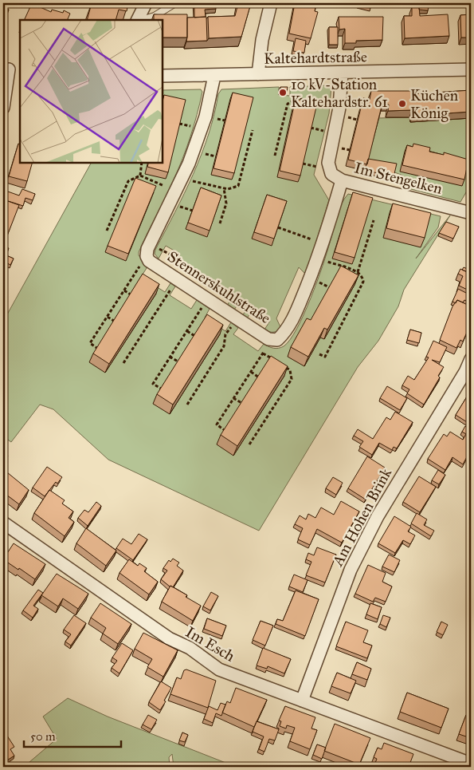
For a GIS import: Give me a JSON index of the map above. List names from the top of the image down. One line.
{"streets":{"street":["Kaltehardtstraße","Im Stengelken","Stennerskuhlstraße","Am Hohen Brink","Im Esch"]},"crossings":[["Kaltehardtstraße","Stennerskuhlstraße"],["Im Stengelken","Stennerskuhlstraße"],["Am Hohen Brink","Im Esch"]],"places":["10 kV-Station Kaltehardstr. 61","Küchen König"],"scale_bar":"50 m"}
